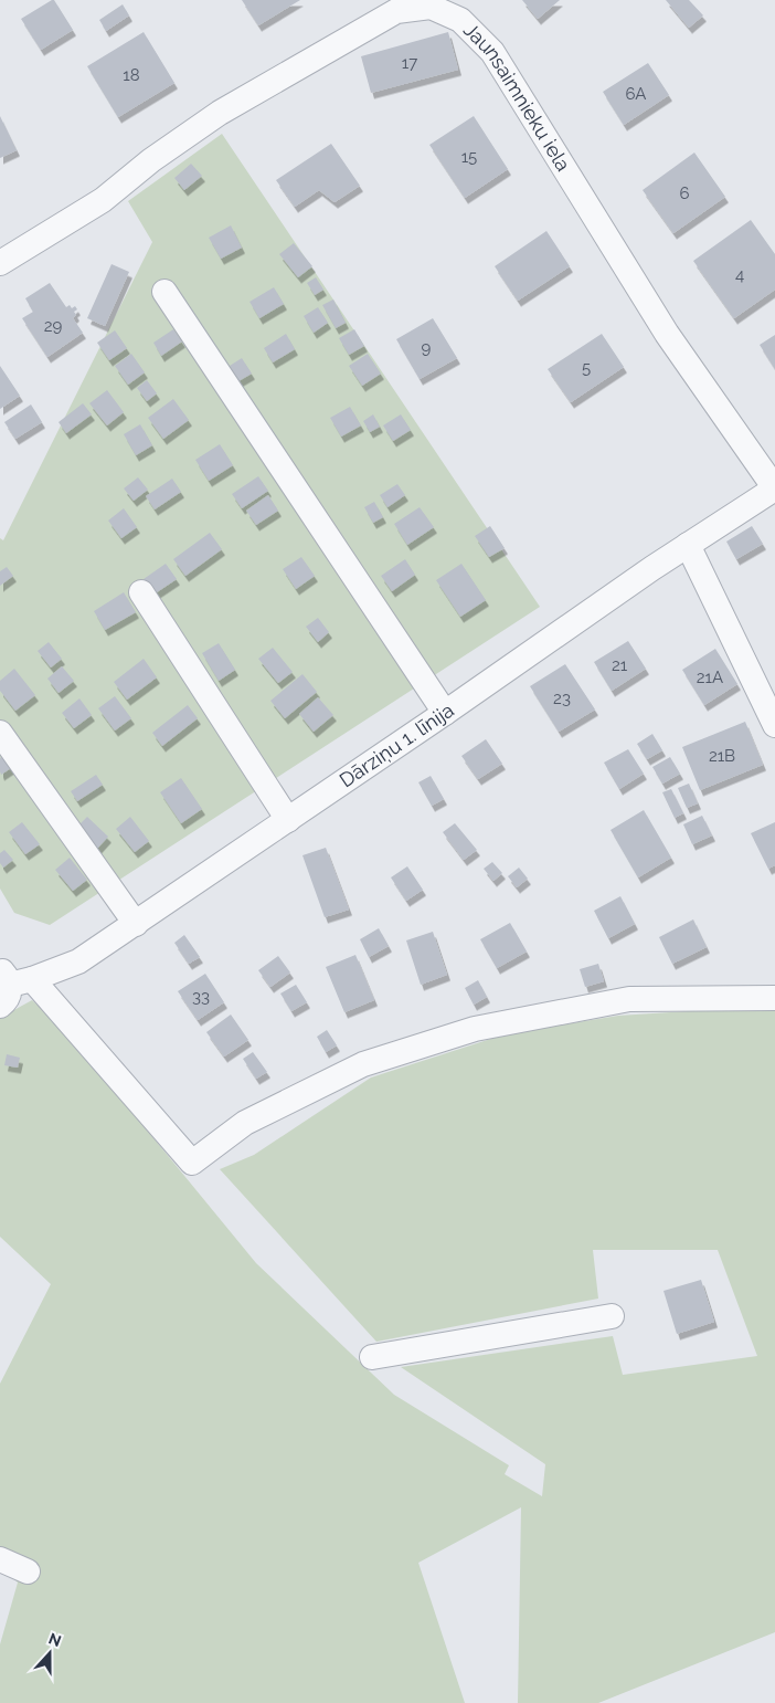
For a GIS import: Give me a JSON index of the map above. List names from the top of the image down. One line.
{"streets":{"street":["Jaunsaimnieku iela","Dārziņu 1. līnija"]},"crossings":[["Jaunsaimnieku iela","Dārziņu 1. līnija"]],"house_numbers":["17","18","6A","15","6","4","29","9","5","21","21A","23","21B","33"],"north":"top"}
